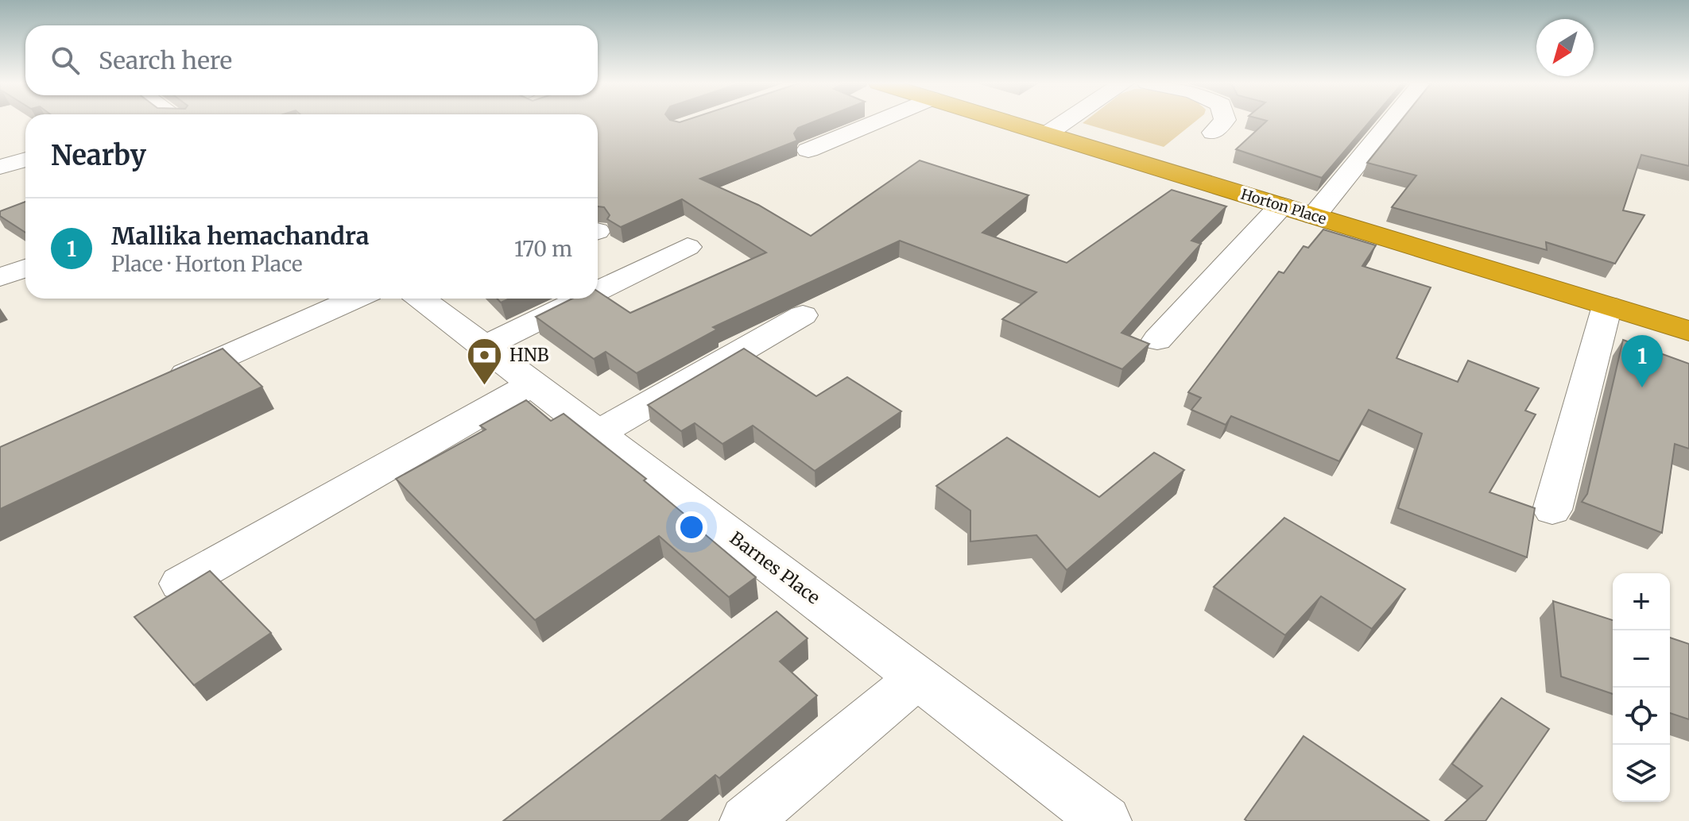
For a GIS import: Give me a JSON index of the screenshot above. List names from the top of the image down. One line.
{"streets":{"highway":["Horton Place"],"street":["Barnes Place"]},"places":{"bank":["HNB"]},"north":"bottom left","page":{"search":"Search here","heading":"Nearby","list":[{"mark":"1","name":"Mallika hemachandra","note":"Place · Horton Place","value":"170 m"}],"pins":"1","map_buttons":["+","−"]}}
